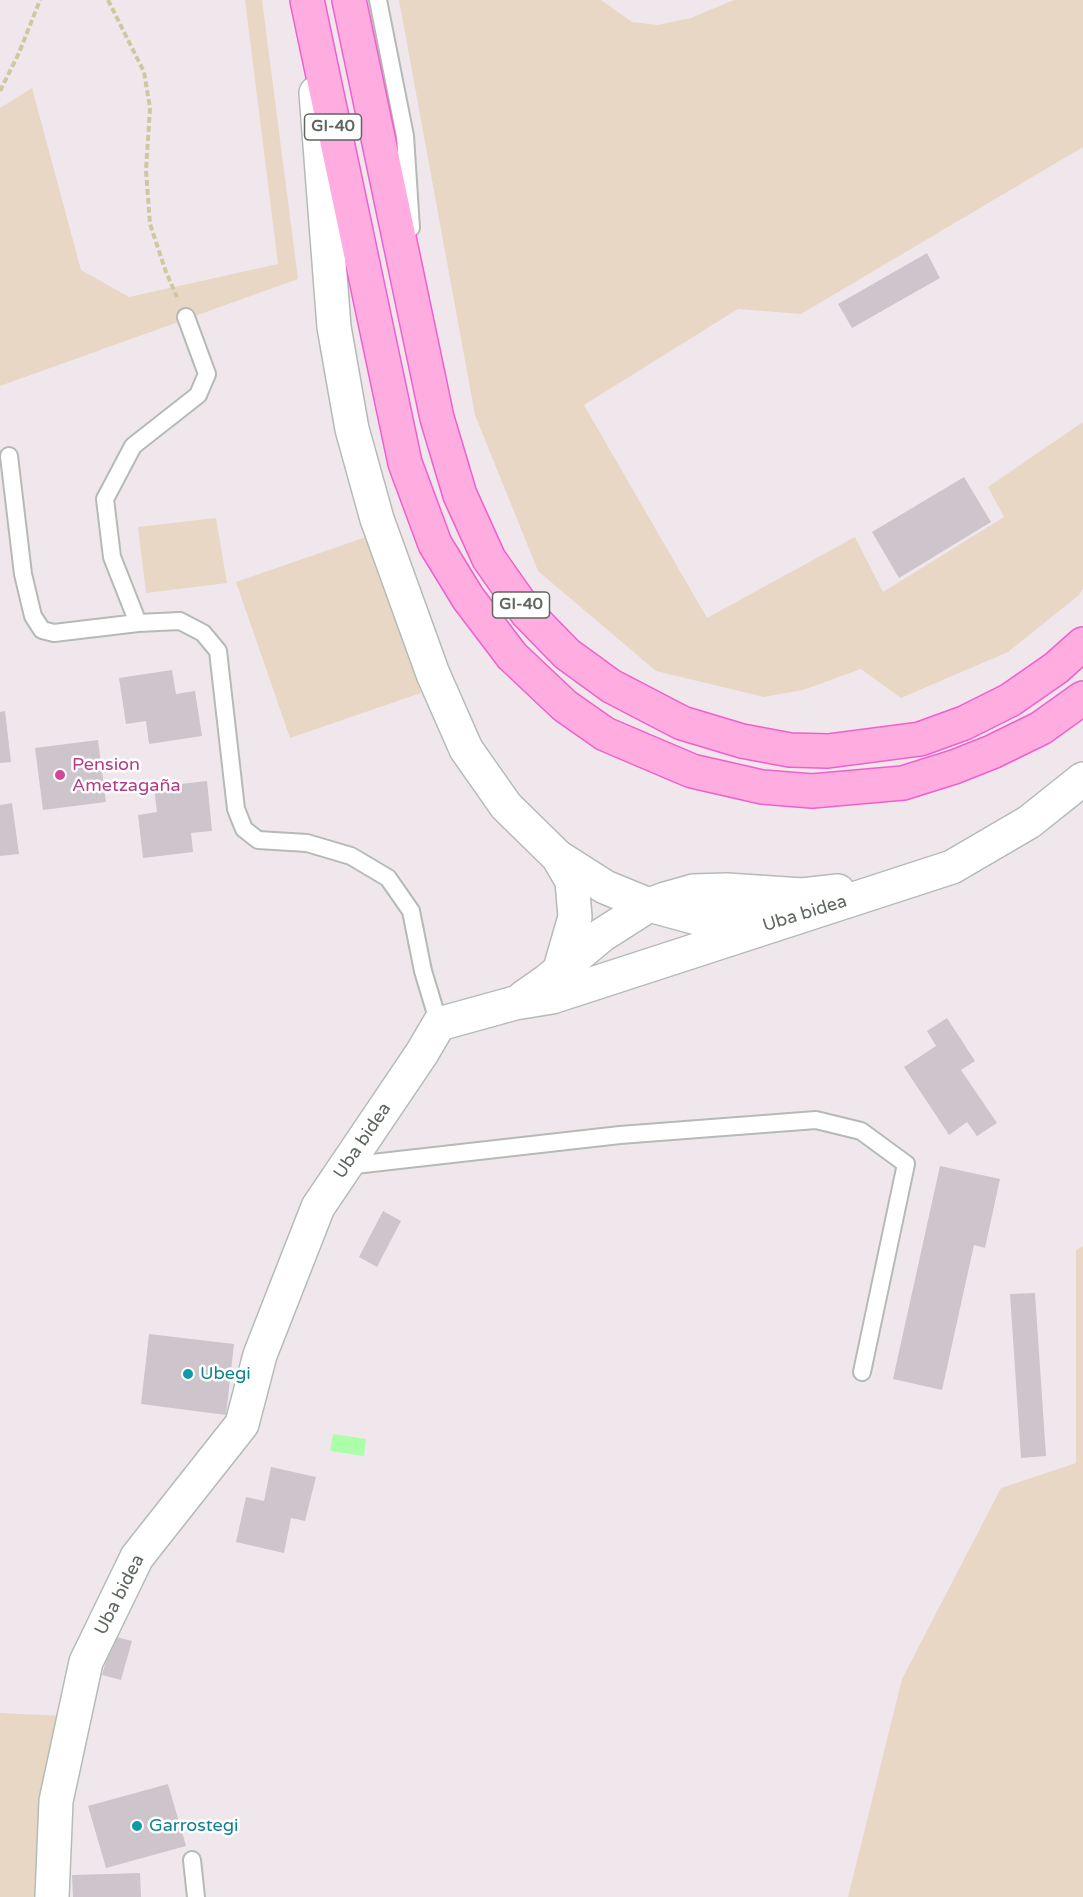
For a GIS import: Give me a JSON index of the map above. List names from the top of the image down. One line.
{"streets":{"main road":["GI-40"],"street":["Uba bidea"]},"places":["Pension Ametzagaña","Ubegi","Garrostegi"]}
